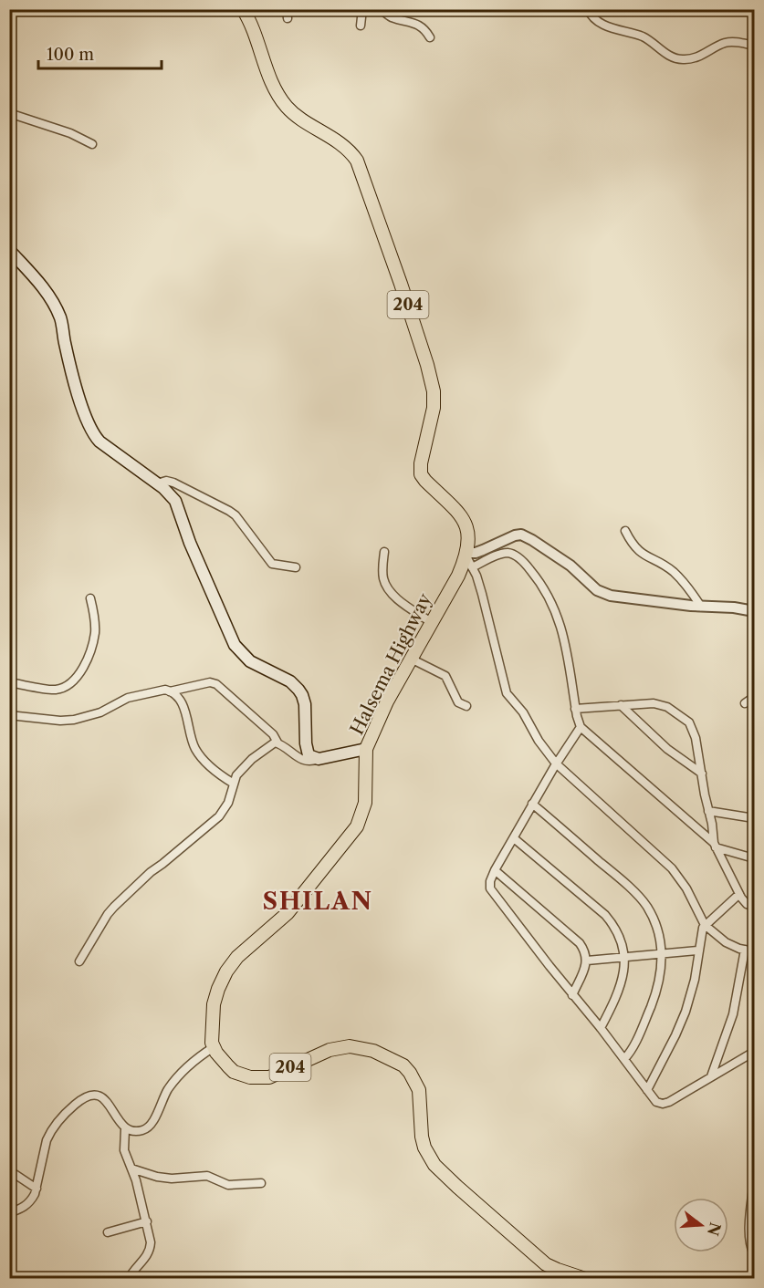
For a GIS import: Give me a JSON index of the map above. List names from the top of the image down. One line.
{"streets":{"highway":["204","Halsema Highway"]},"crossings":[["204","Halsema Highway"]],"districts":["SHILAN"],"scale_bar":"100 m","north":"right"}
